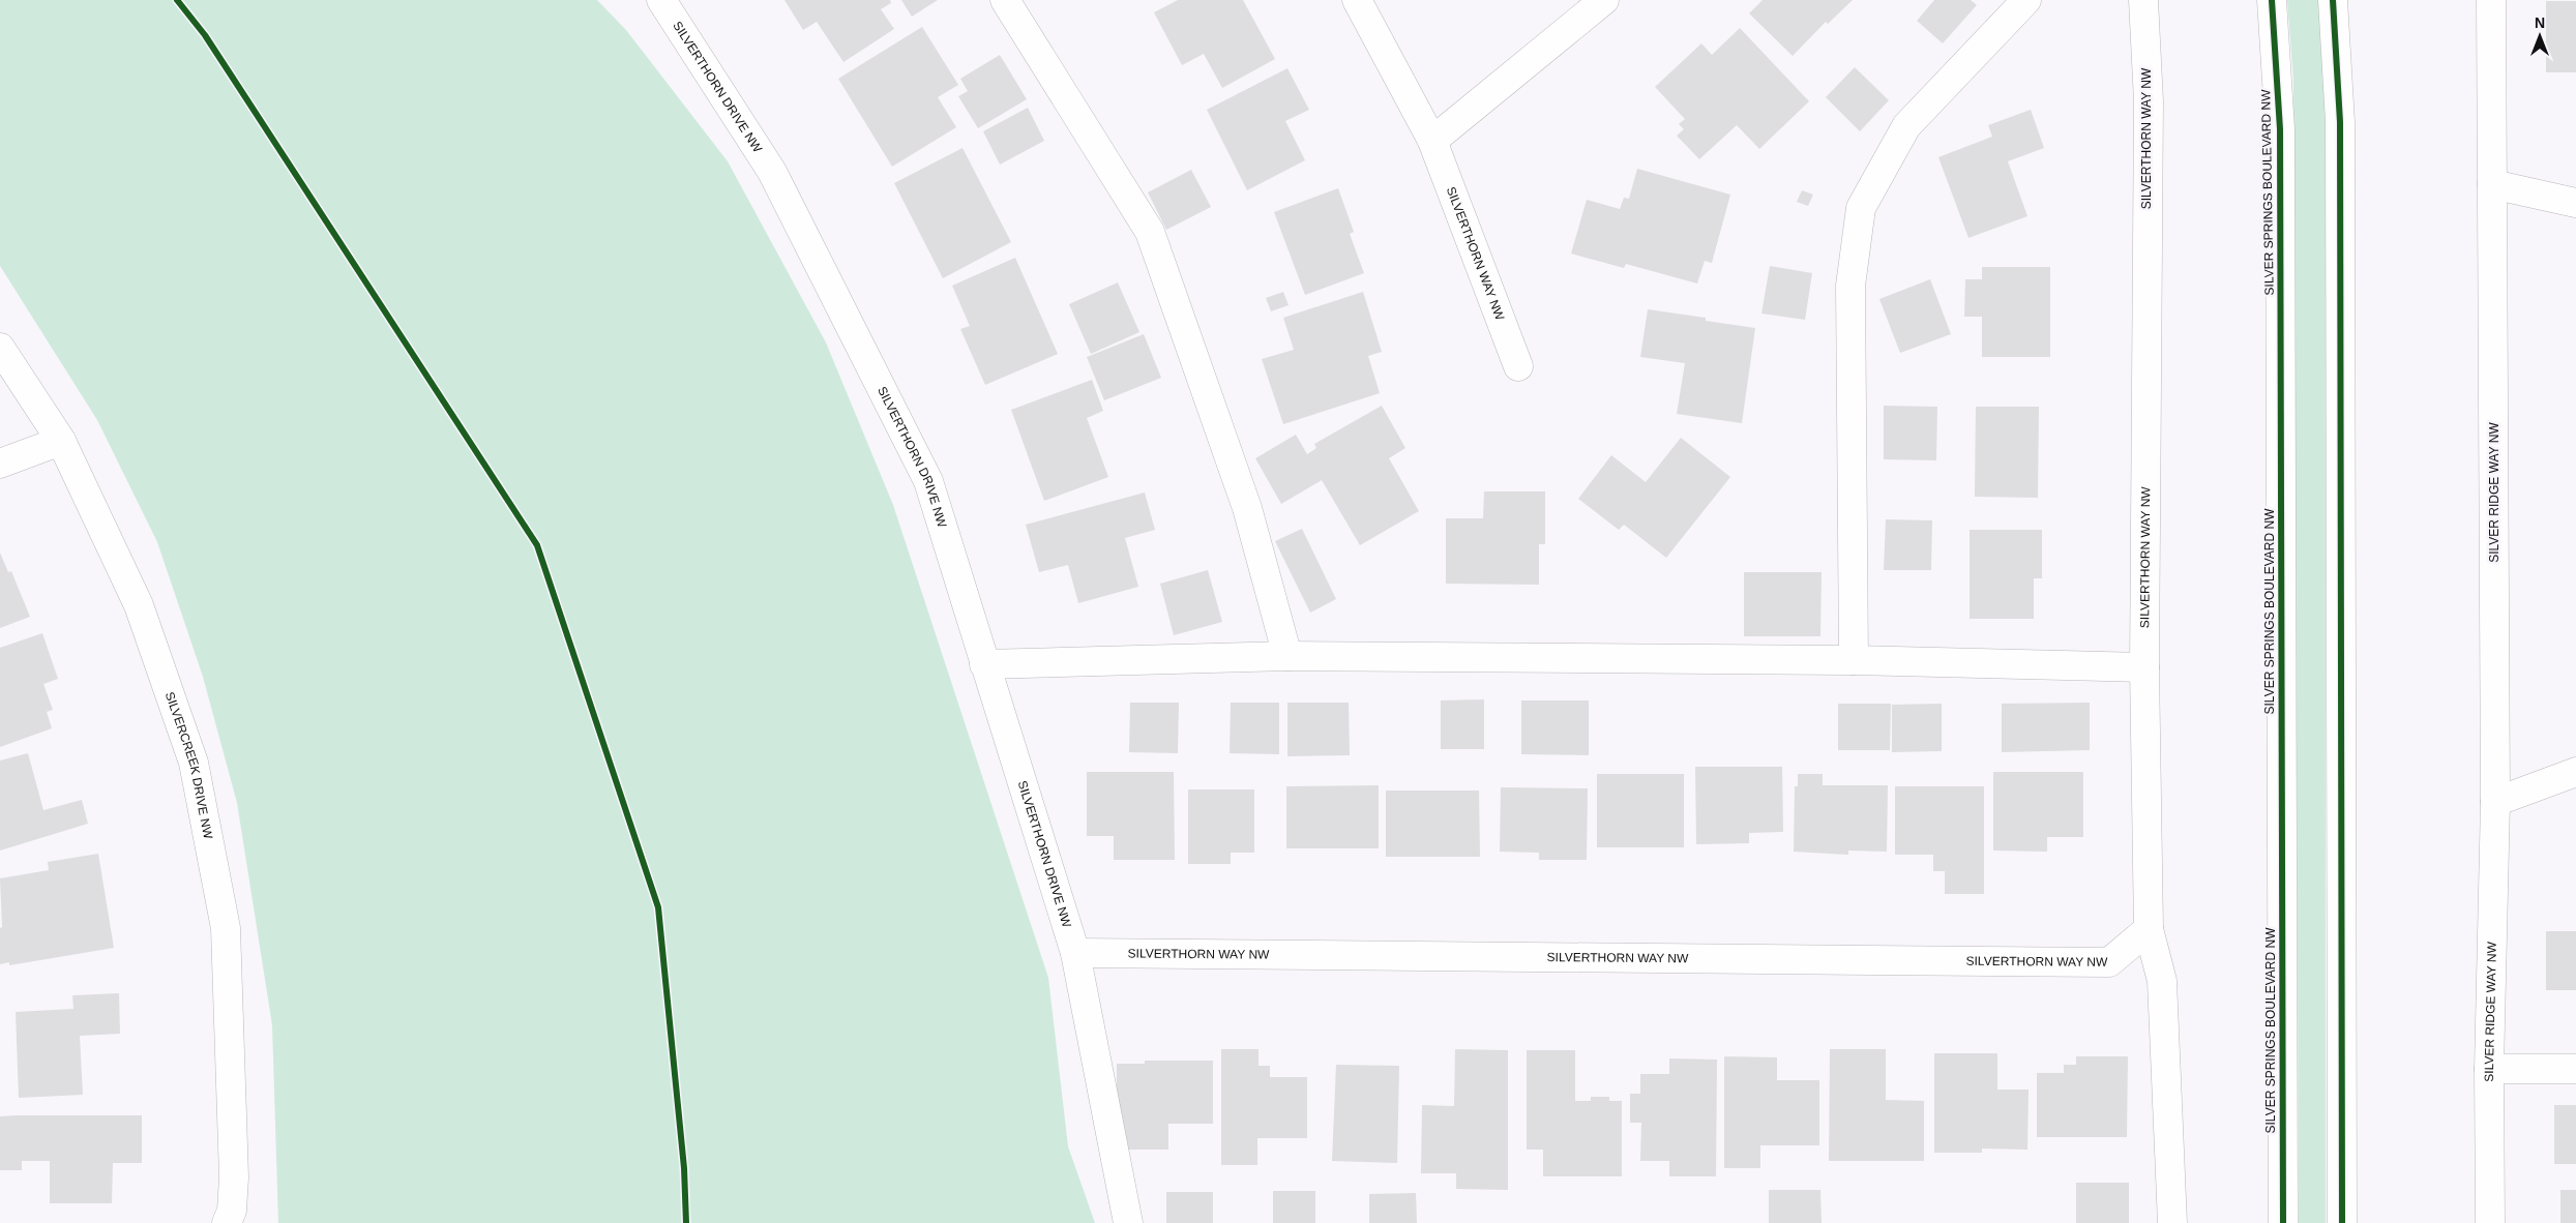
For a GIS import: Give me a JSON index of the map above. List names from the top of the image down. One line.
{"streets":{"street":["SILVERTHORN DRIVE NW","SILVERTHORN WAY NW","SILVER SPRINGS BOULEVARD NW","SILVER RIDGE WAY NW","SILVERCREEK DRIVE NW"]},"crossings":[["SILVERTHORN DRIVE NW","SILVERTHORN WAY NW"]],"north":"top"}
